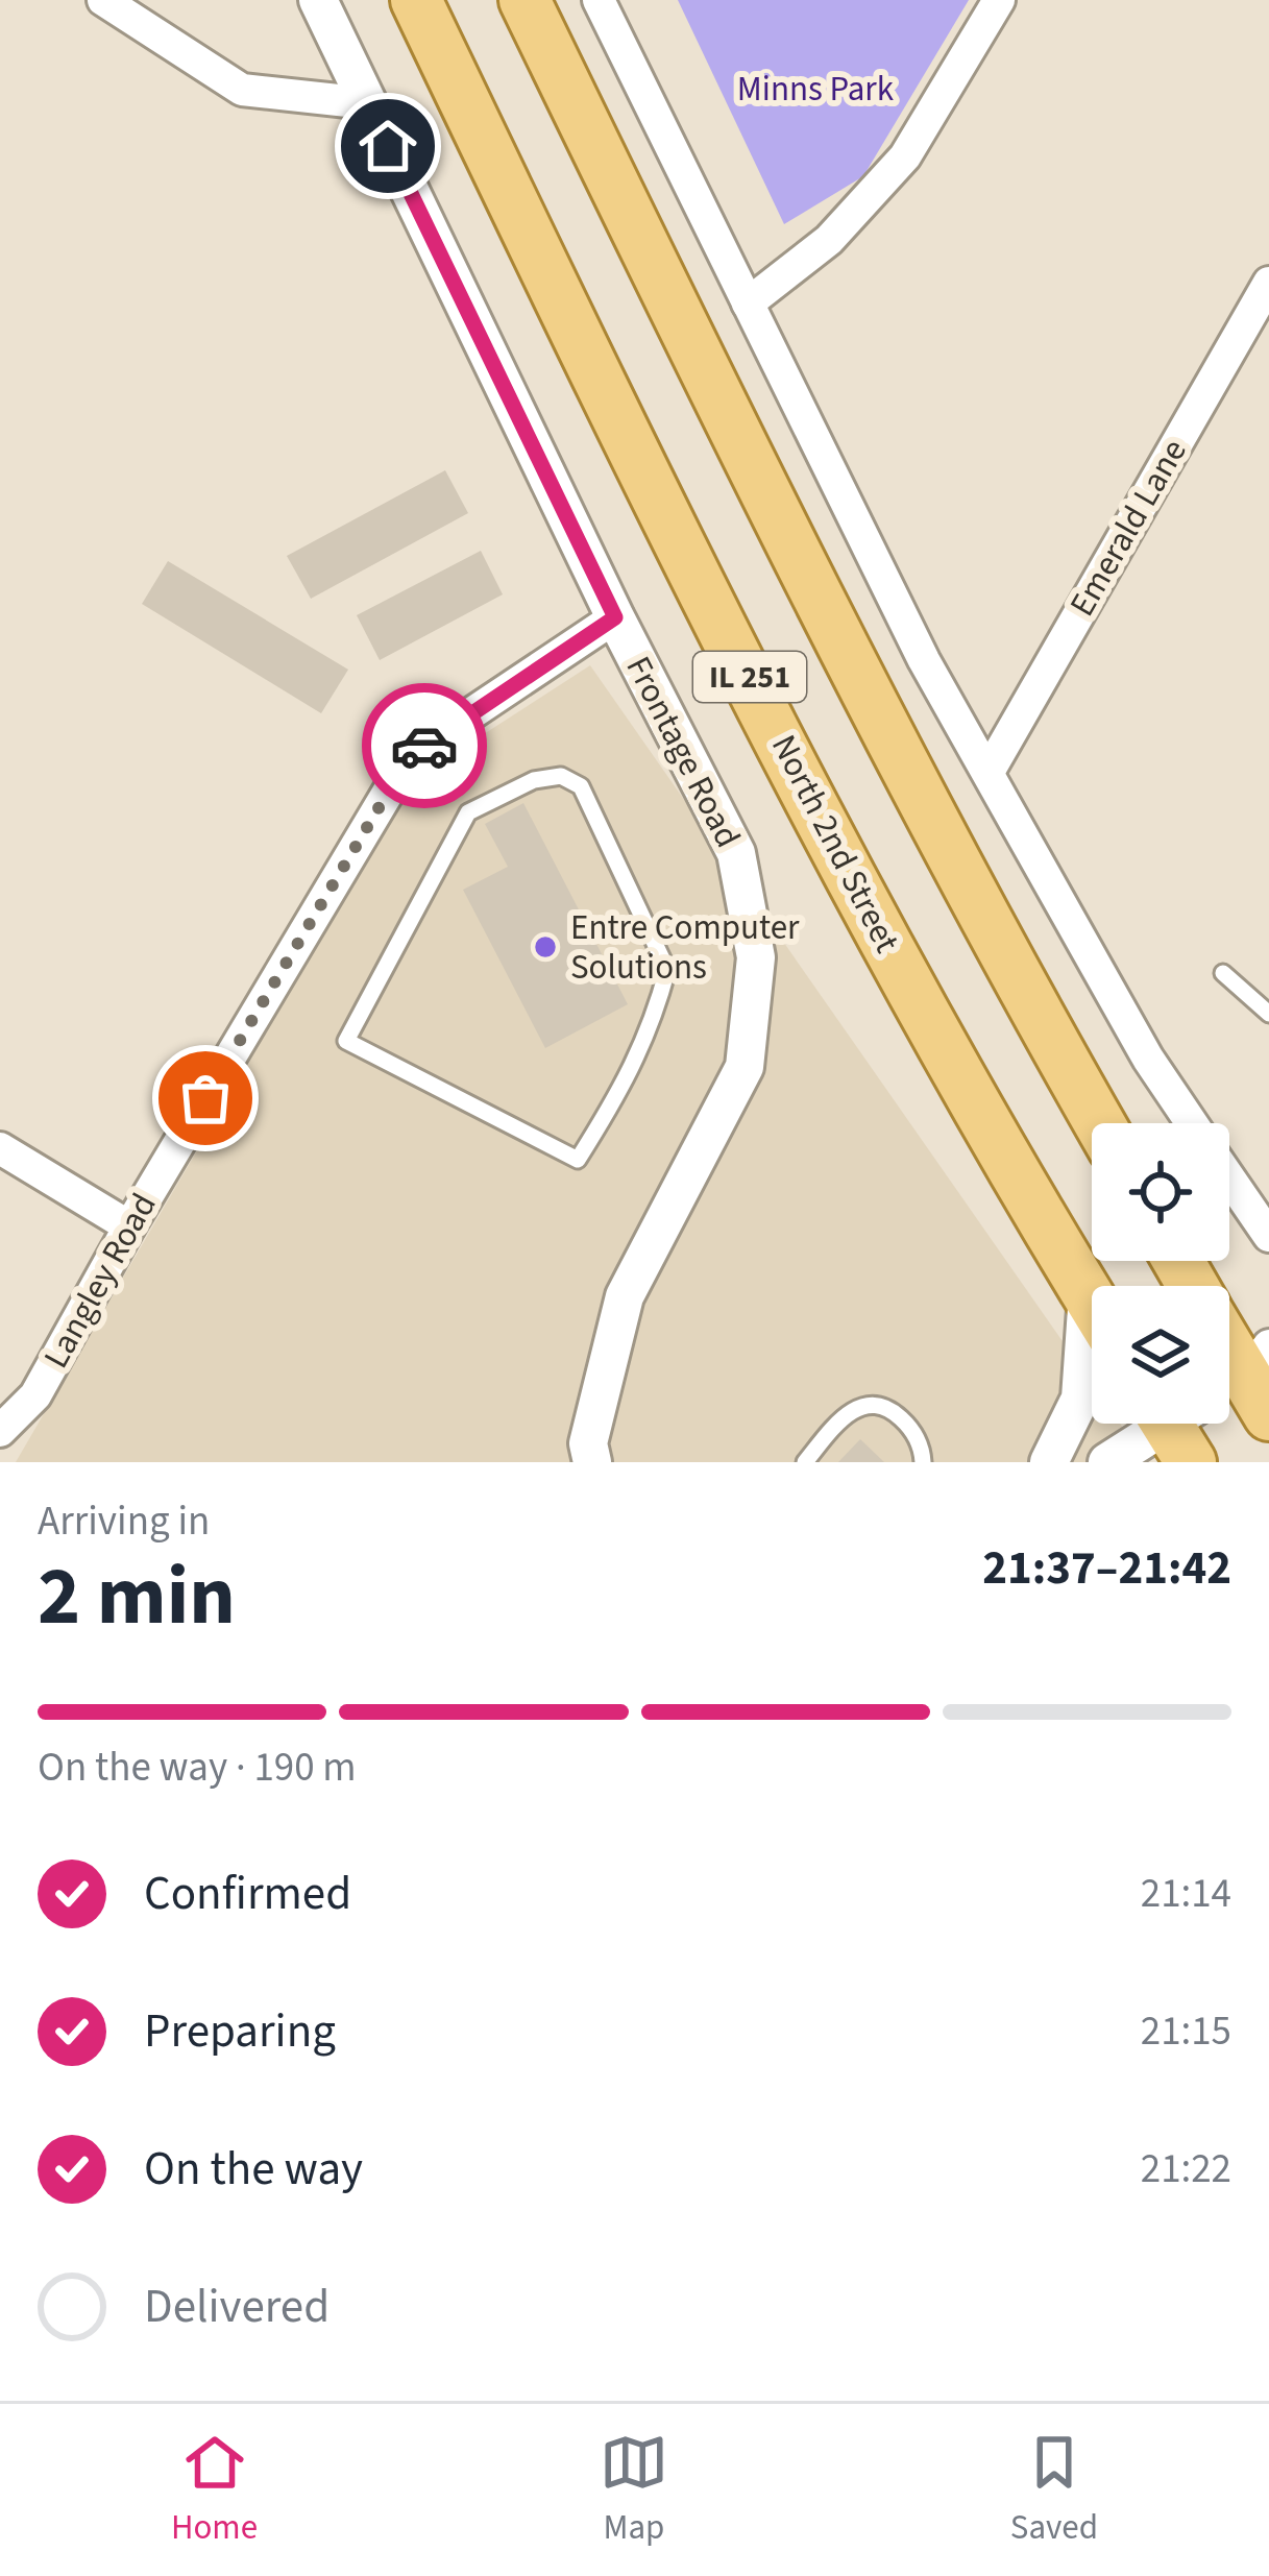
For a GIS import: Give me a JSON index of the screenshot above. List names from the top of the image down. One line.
{"streets":{"main road":["IL 251","North 2nd Street"],"street":["Emerald Lane","Frontage Road","Langley Road"]},"crossings":[["Frontage Road","Langley Road"]],"parks":["Minns Park"],"places":["Entre Computer Solutions"],"page":{"heading":["2 min","Arriving in","21:37–21:42"],"bar":"On the way · 190 m","list":[["Confirmed","21:14"],["Preparing","21:15"],["On the way","21:22"],"Delivered"],"tabs":["Home","Map","Saved"]}}
